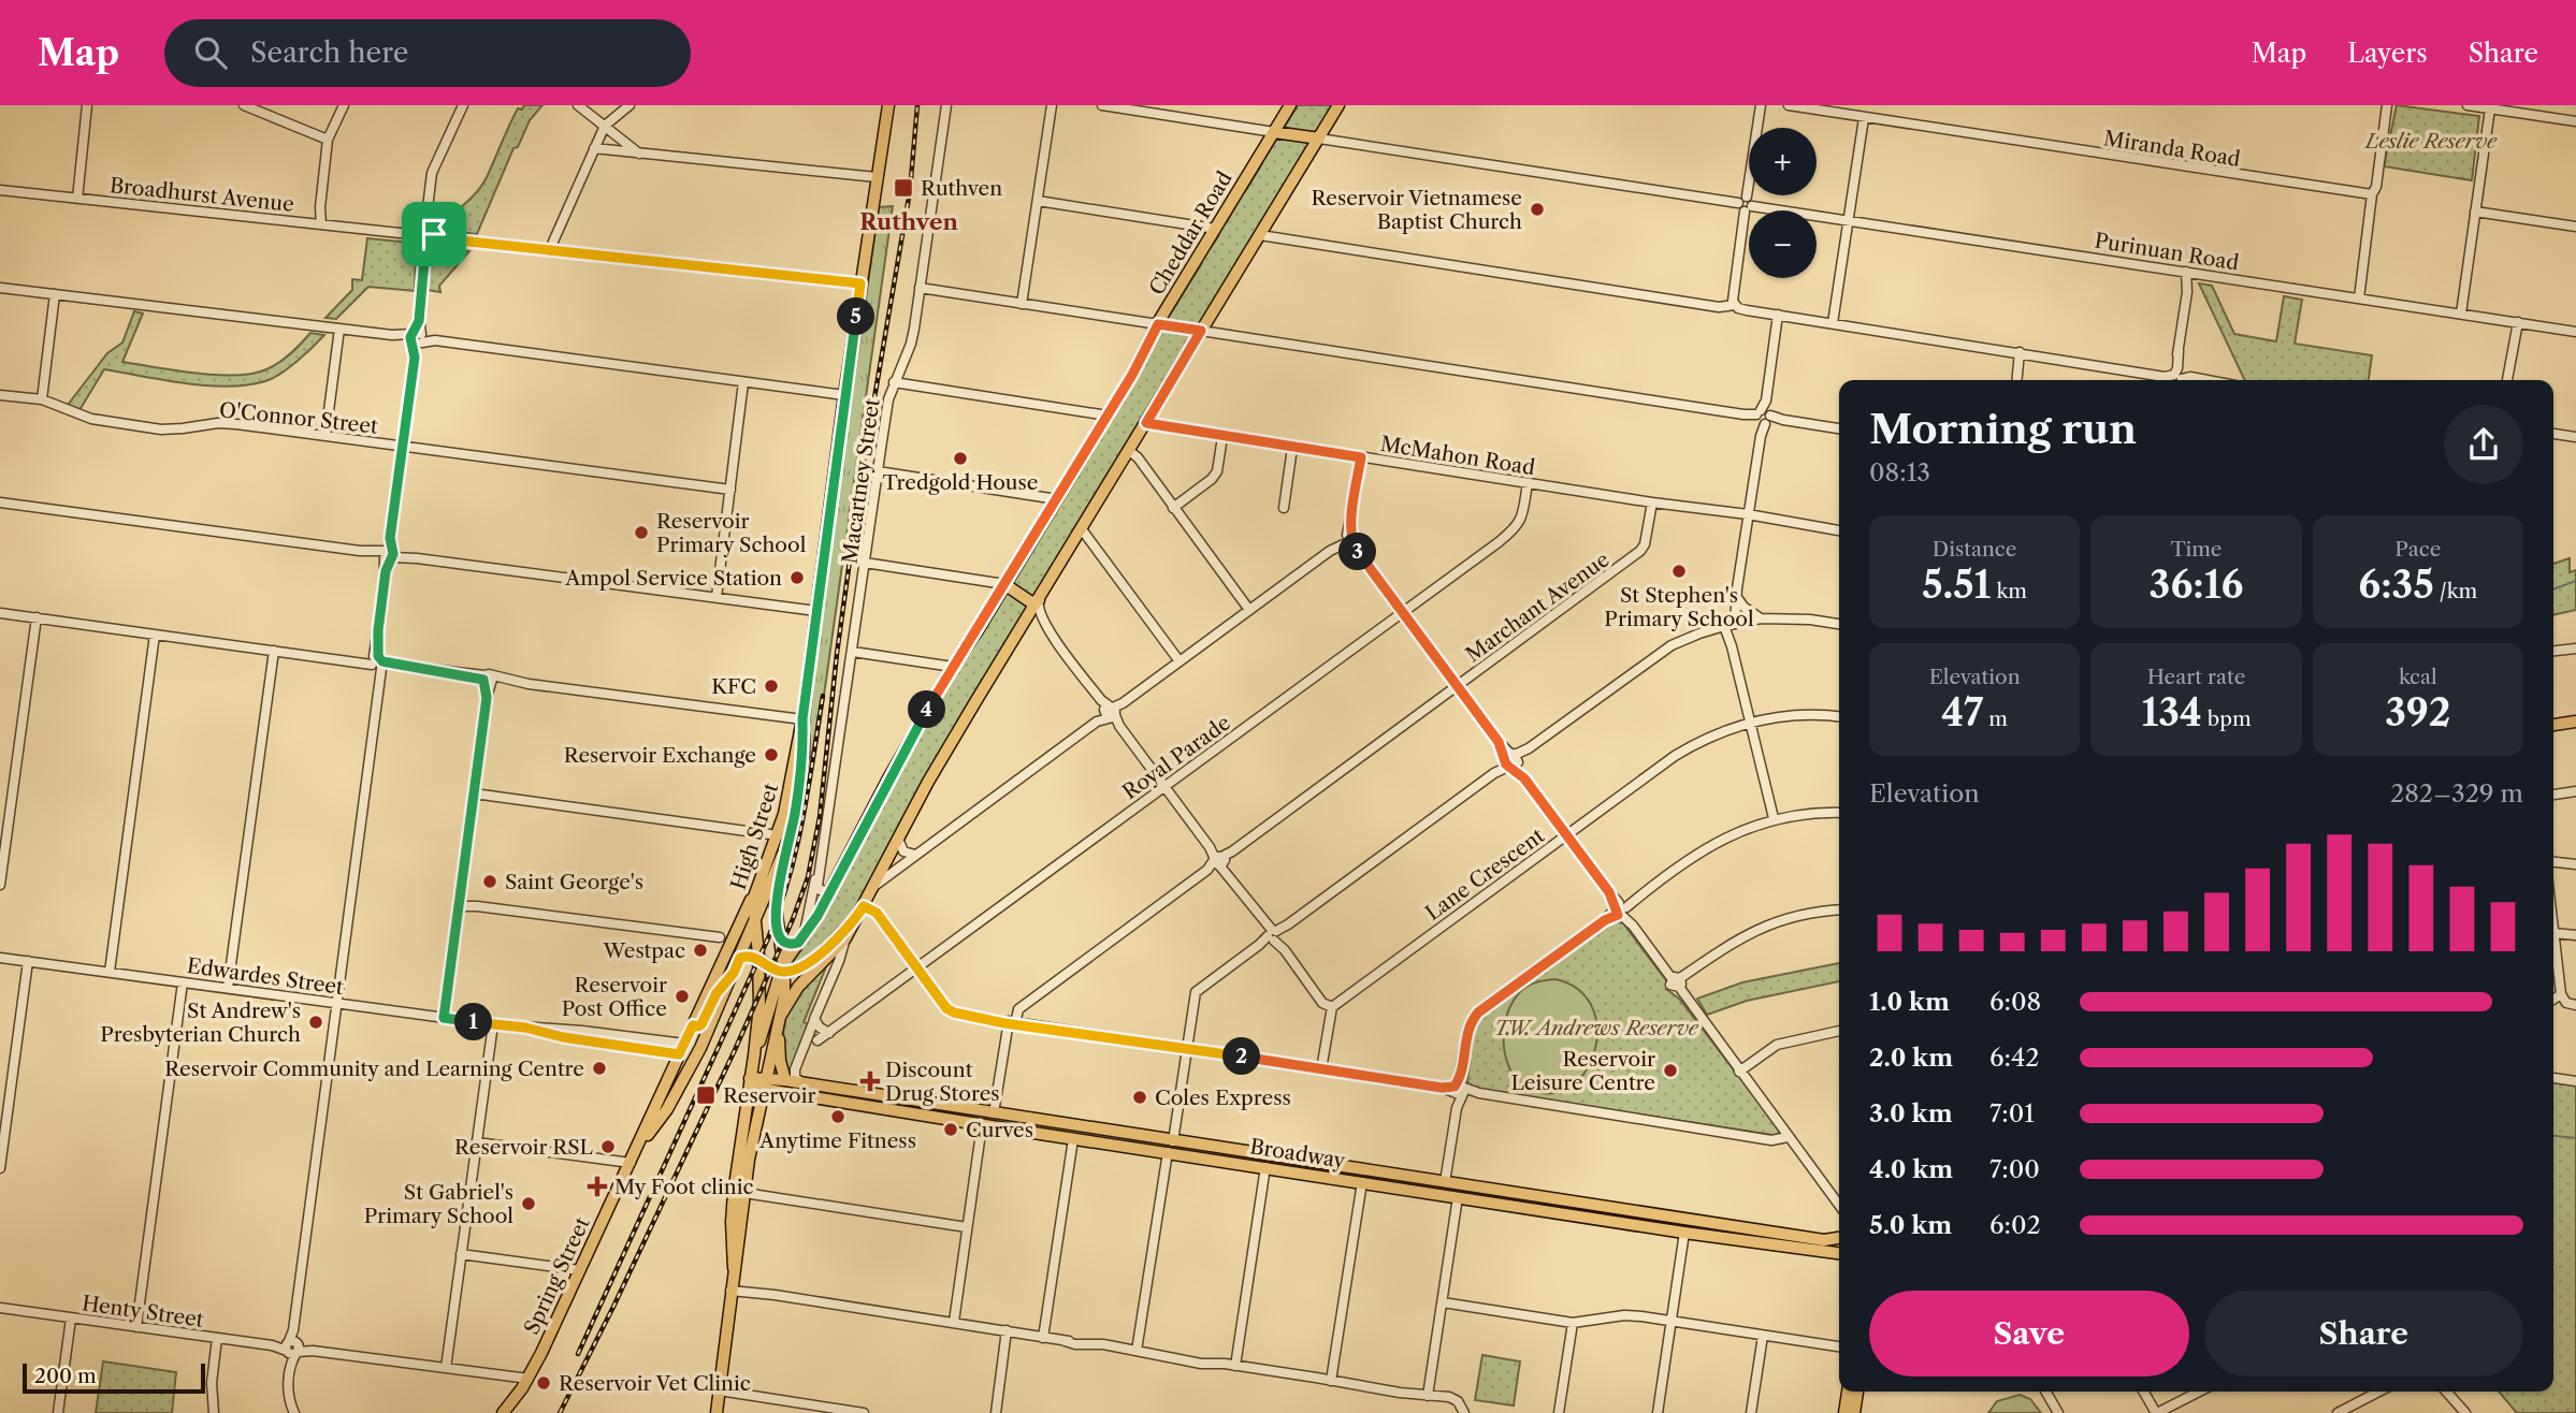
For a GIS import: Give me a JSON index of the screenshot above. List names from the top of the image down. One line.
{"streets":{"main road":["Cheddar Road","High Street","Broadway","Spring Street"],"street":["Miranda Road","Broadhurst Avenue","Purinuan Road","O'Connor Street","McMahon Road","Macartney Street","Marchant Avenue","Royal Parade","Lane Crescent","Edwardes Street","Henty Street"]},"crossings":[["Broadhurst Avenue","High Street"],["Cheddar Road","Macartney Street"],["Cheddar Road","High Street"],["McMahon Road","Marchant Avenue"],["McMahon Road","Royal Parade"],["High Street","Broadway"],["High Street","Spring Street"],["Edwardes Street","Spring Street"]],"districts":["Ruthven"],"parks":["Leslie Reserve","T.W. Andrews Reserve"],"places":{"transit":["Ruthven","Reservoir"],"other":["Reservoir Vietnamese Baptist Church","Tredgold House","Reservoir Primary School","St Stephen's Primary School","Ampol Service Station","KFC","Reservoir Exchange","Saint George's","Westpac","Reservoir Post Office","St Andrew's Presbyterian Church","Reservoir Community and Learning Centre","Reservoir Leisure Centre","Coles Express","Anytime Fitness","Curves","Reservoir RSL","St Gabriel's Primary School","Reservoir Vet Clinic"],"health":["Discount Drug Stores","My Foot clinic"]},"scale_bar":"200 m","page":{"header":"Map","search":"Search here","nav":["Map","Layers","Share"],"map_buttons":["+","−"],"pins":["5","3","4","1","2"],"heading":["Morning run","08:13"],"stats":[["Distance","5.51 km"],["Time","36:16"],["Pace","6:35 /km"],["Elevation","47 m"],["Heart rate","134 bpm"],["kcal","392"]],"chart":["Elevation","282–329 m"],"list":[{"name":"1.0 km","note":"6:08"},{"name":"2.0 km","note":"6:42"},{"name":"3.0 km","note":"7:01"},{"name":"4.0 km","note":"7:00"},{"name":"5.0 km","note":"6:02"}],"buttons":["Save","Share"],"scale":"200 m"}}
